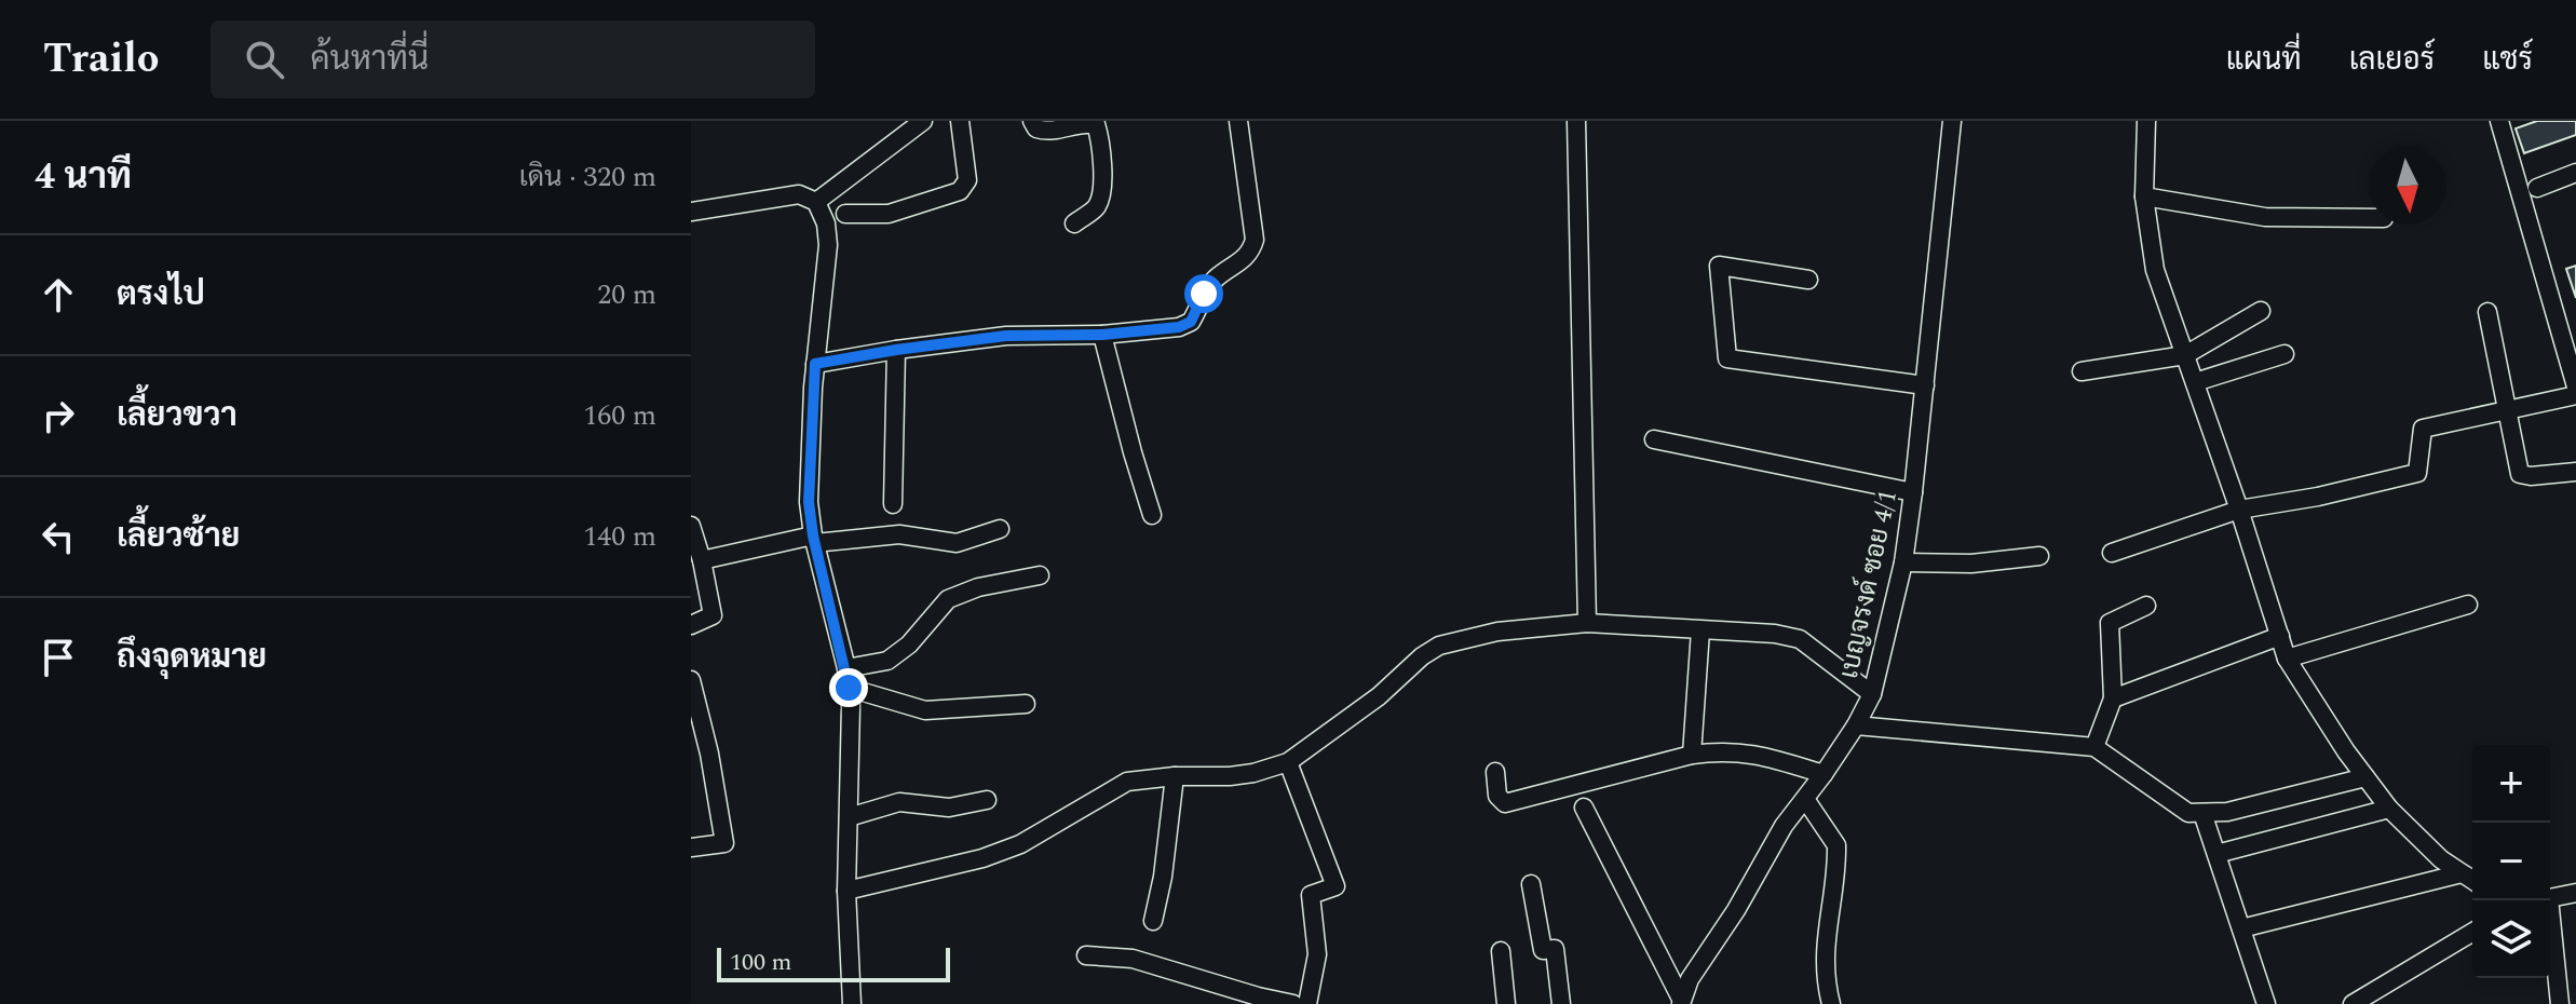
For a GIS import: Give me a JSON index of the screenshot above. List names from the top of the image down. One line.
{"streets":{"street":["เบญจรงด์ ซอย 4/1"]},"scale_bar":"100 m","north":"bottom","page":{"header":"Trailo","search":"ค้นหาที่นี่","nav":["แผนที่","เลเยอร์","แชร์"],"heading":["4 นาที","เดิน · 320 m"],"list":[["ตรงไป","20 m"],["เลี้ยวขวา","160 m"],["เลี้ยวซ้าย","140 m"],"ถึงจุดหมาย"],"map_buttons":["+","−"],"scale":"100 m"}}
